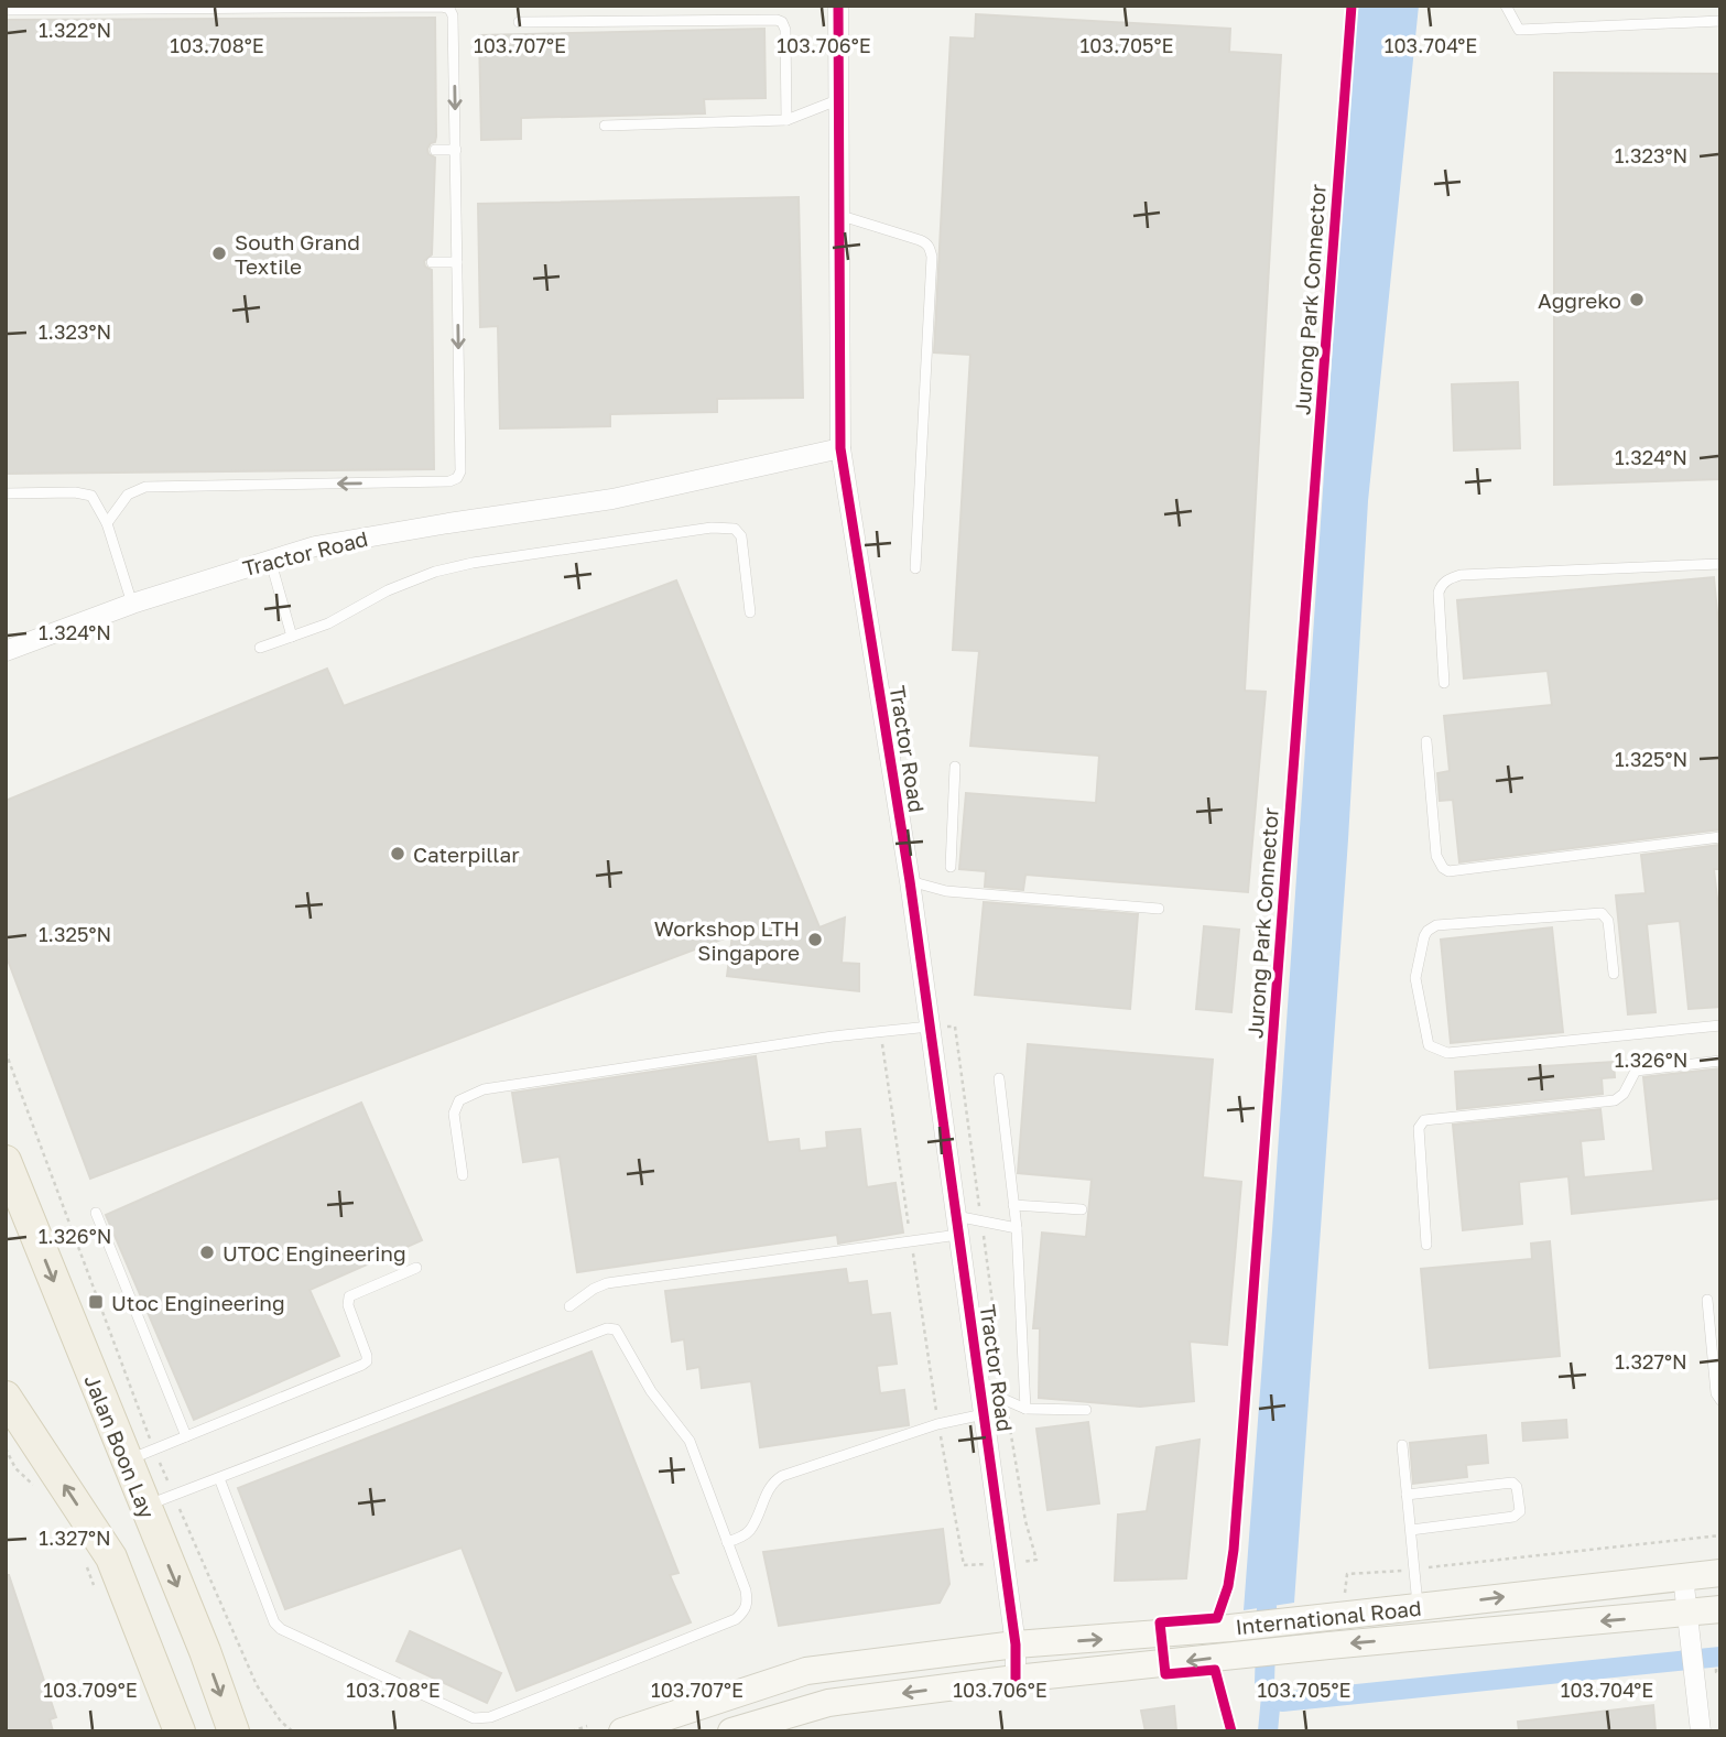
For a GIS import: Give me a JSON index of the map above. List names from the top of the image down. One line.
{"streets":{"main road":["Jalan Boon Lay","International Road"],"street":["Tractor Road"],"cycle path":["Jurong Park Connector"]},"crossings":[["Tractor Road","International Road"]],"places":{"other":["South Grand Textile","Aggreko","Caterpillar","Workshop LTH Singapore","UTOC Engineering"],"transit":["Utoc Engineering"]},"coordinates":["1.322°N","103.708°E","103.707°E","103.706°E","103.705°E","103.704°E","1.323°N","1.324°N","1.325°N","1.326°N","1.327°N","103.709°E"]}
